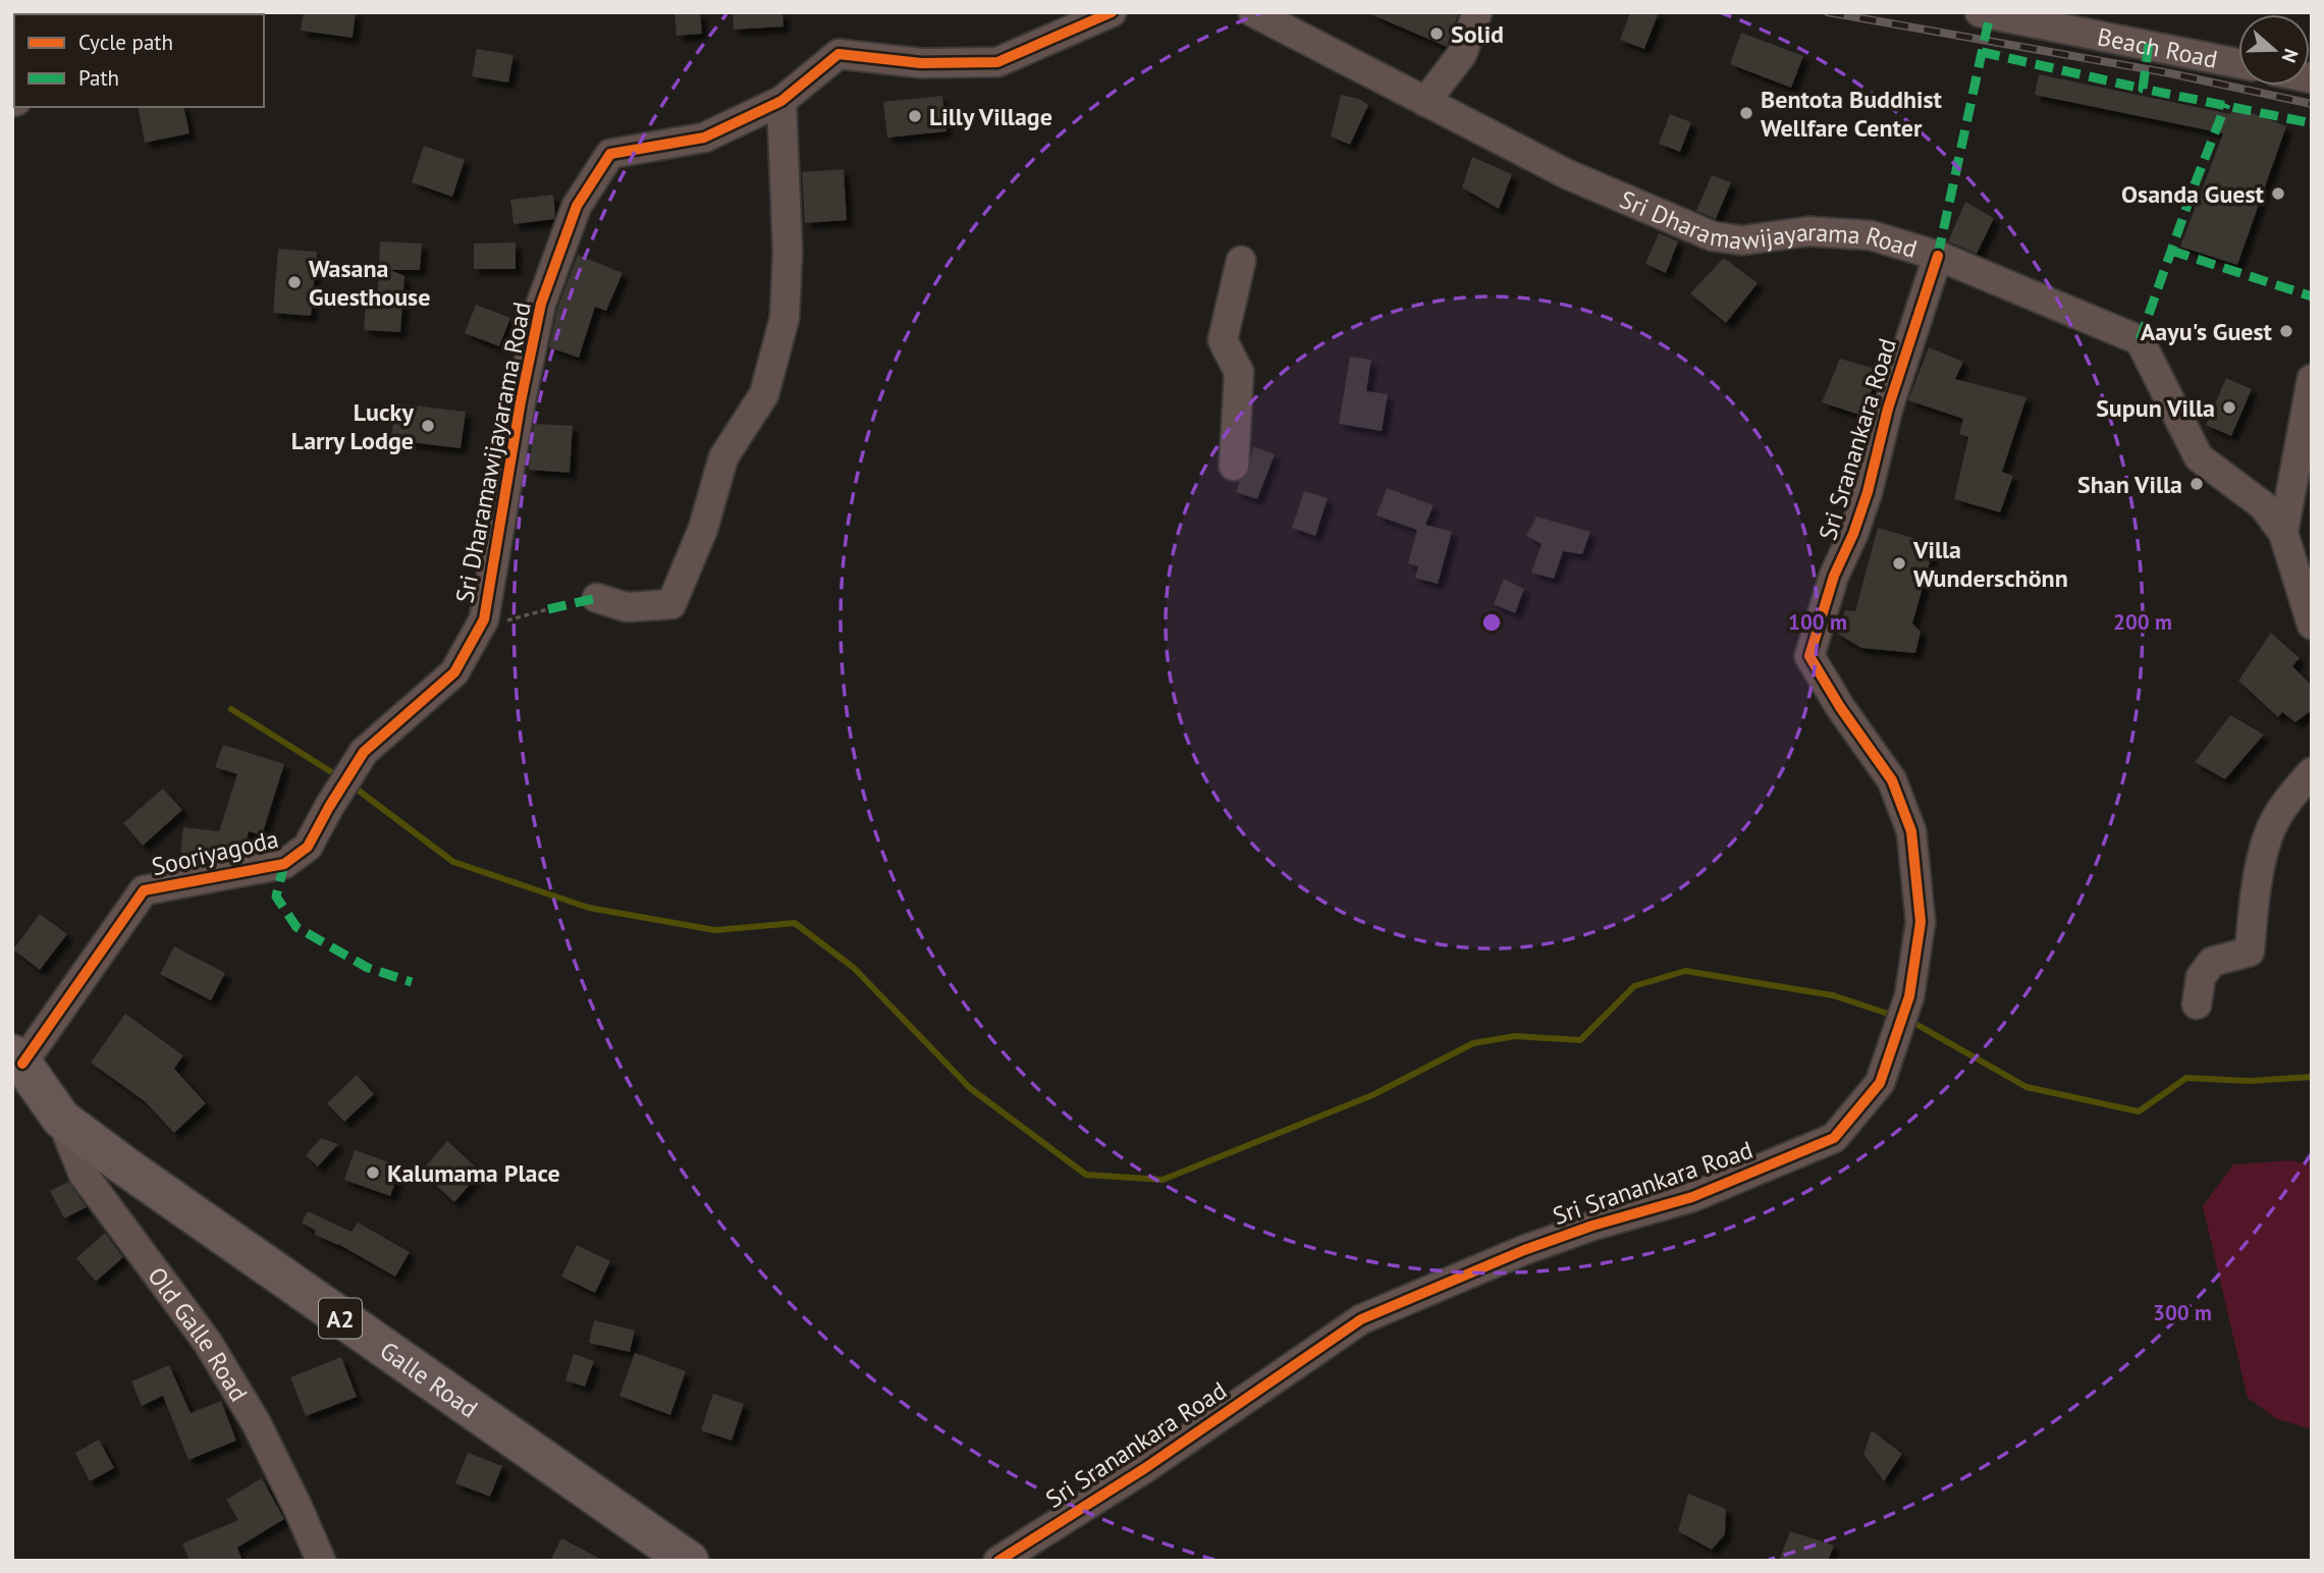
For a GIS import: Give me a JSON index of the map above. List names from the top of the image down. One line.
{"streets":{"highway":["A2","Galle Road"],"street":["Beach Road","Sri Dharamawijayarama Road","Sri Sranankara Road","Sooriyagoda","Old Galle Road"]},"crossings":[["Sri Dharamawijayarama Road","Sri Sranankara Road"],["Sri Dharamawijayarama Road","Sooriyagoda"],["Sooriyagoda","Galle Road"],["Old Galle Road","Galle Road"]],"places":["Solid","Bentota Buddhist Wellfare Center","Lilly Village","Osanda Guest","Wasana Guesthouse","Aayu's Guest","Supun Villa","Lucky Larry Lodge","Shan Villa","Villa Wunderschönn","Kalumama Place"],"legend":["Cycle path","Path"],"north":"right","rings":["100 m","200 m","300 m"]}
